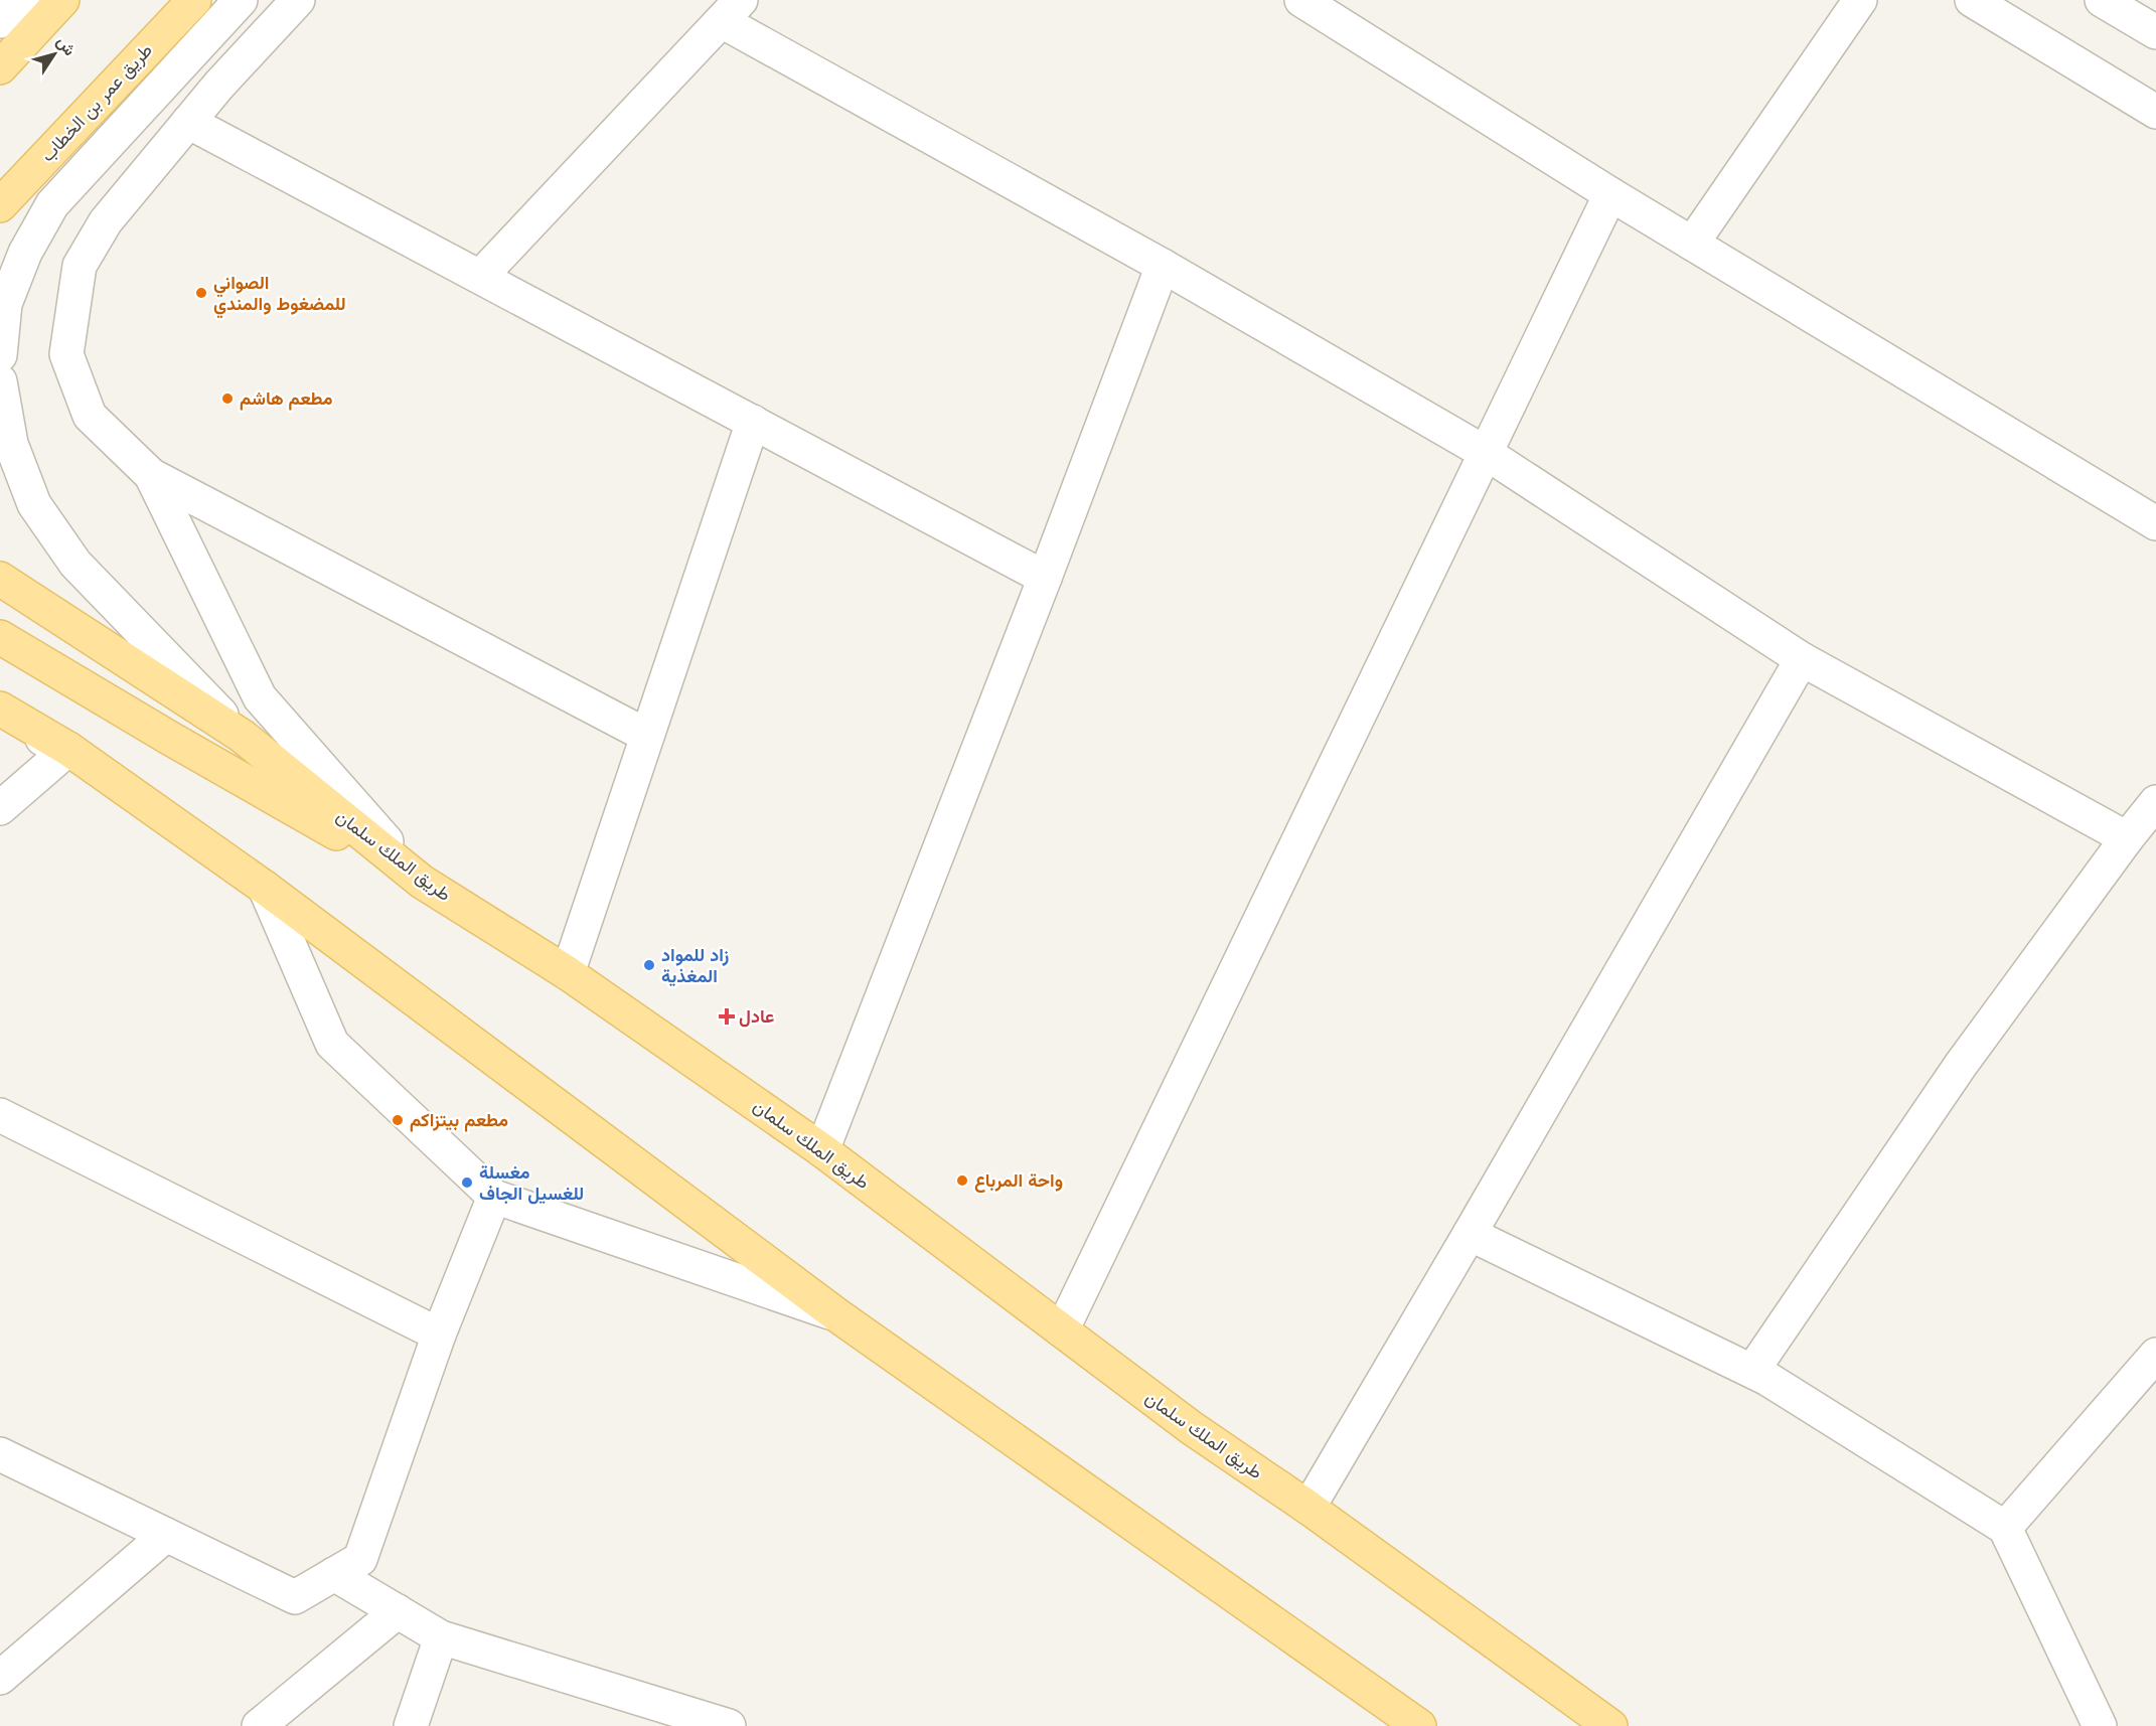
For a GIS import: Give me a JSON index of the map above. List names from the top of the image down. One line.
{"streets":{"main road":["طريق عمر بن الخطاب","طريق الملك سلمان"]},"places":{"other":["الصواني للمضغوط والمندي","مطعم هاشم","زاد للمواد المغذية","مطعم بيتزاكم","واحة المرباع","مغسلة للغسيل الجاف"],"health":["عادل"]},"north":"top right"}
